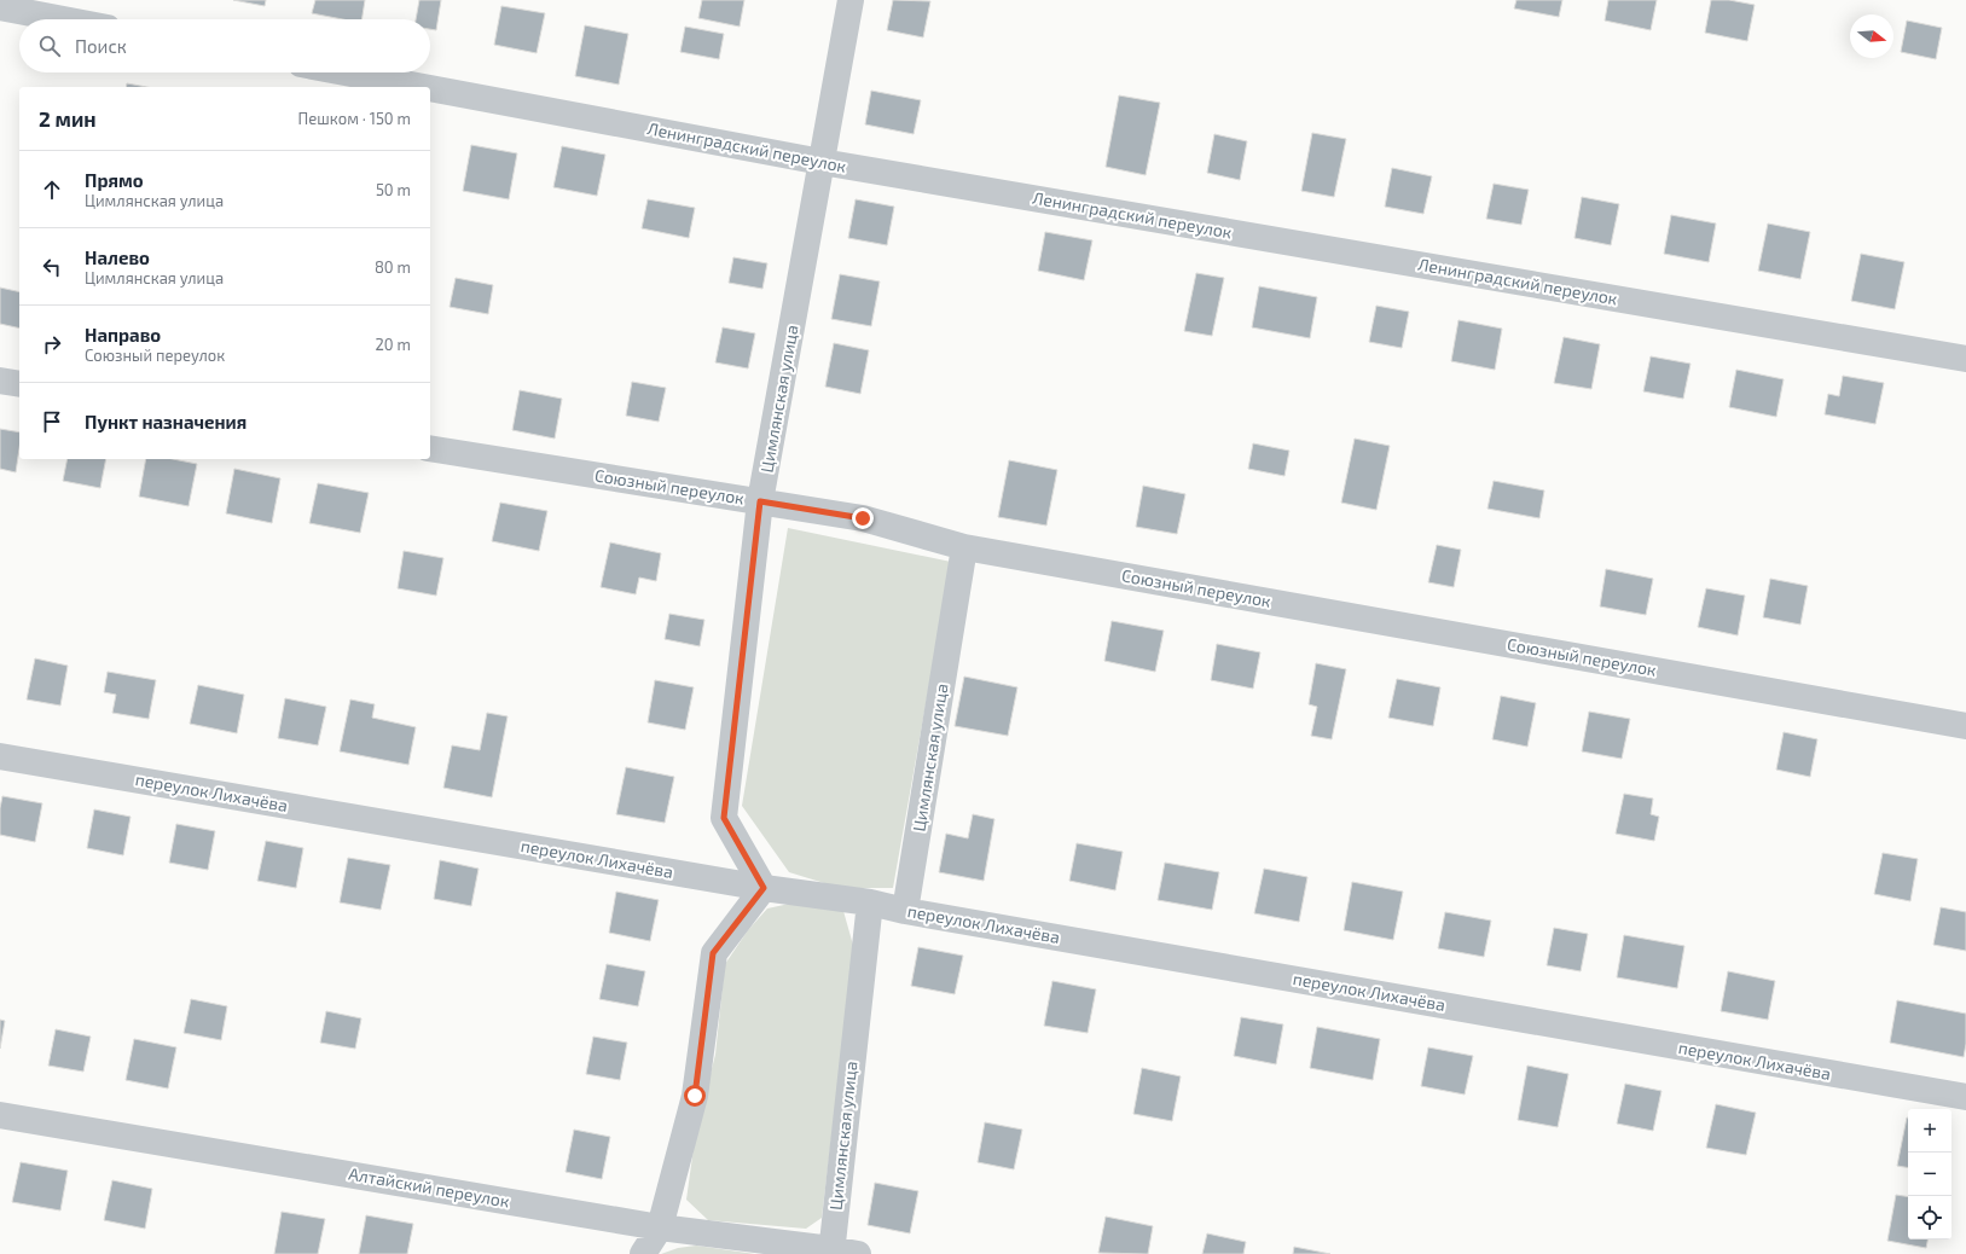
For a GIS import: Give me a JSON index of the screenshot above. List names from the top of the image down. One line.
{"streets":{"street":["Ленинградский переулок","Цимлянская улица","Союзный переулок","переулок Лихачёва","Алтайский переулок"]},"crossings":[["Ленинградский переулок","Цимлянская улица"],["Цимлянская улица","Союзный переулок"],["Цимлянская улица","переулок Лихачёва"],["Цимлянская улица","Алтайский переулок"]],"north":"right","page":{"search":"Поиск","heading":["2 мин","Пешком · 150 m"],"list":[["Прямо","Цимлянская улица","50 m"],["Налево","Цимлянская улица","80 m"],["Направо","Союзный переулок","20 m"],"Пункт назначения"],"map_buttons":["+","−"]}}
